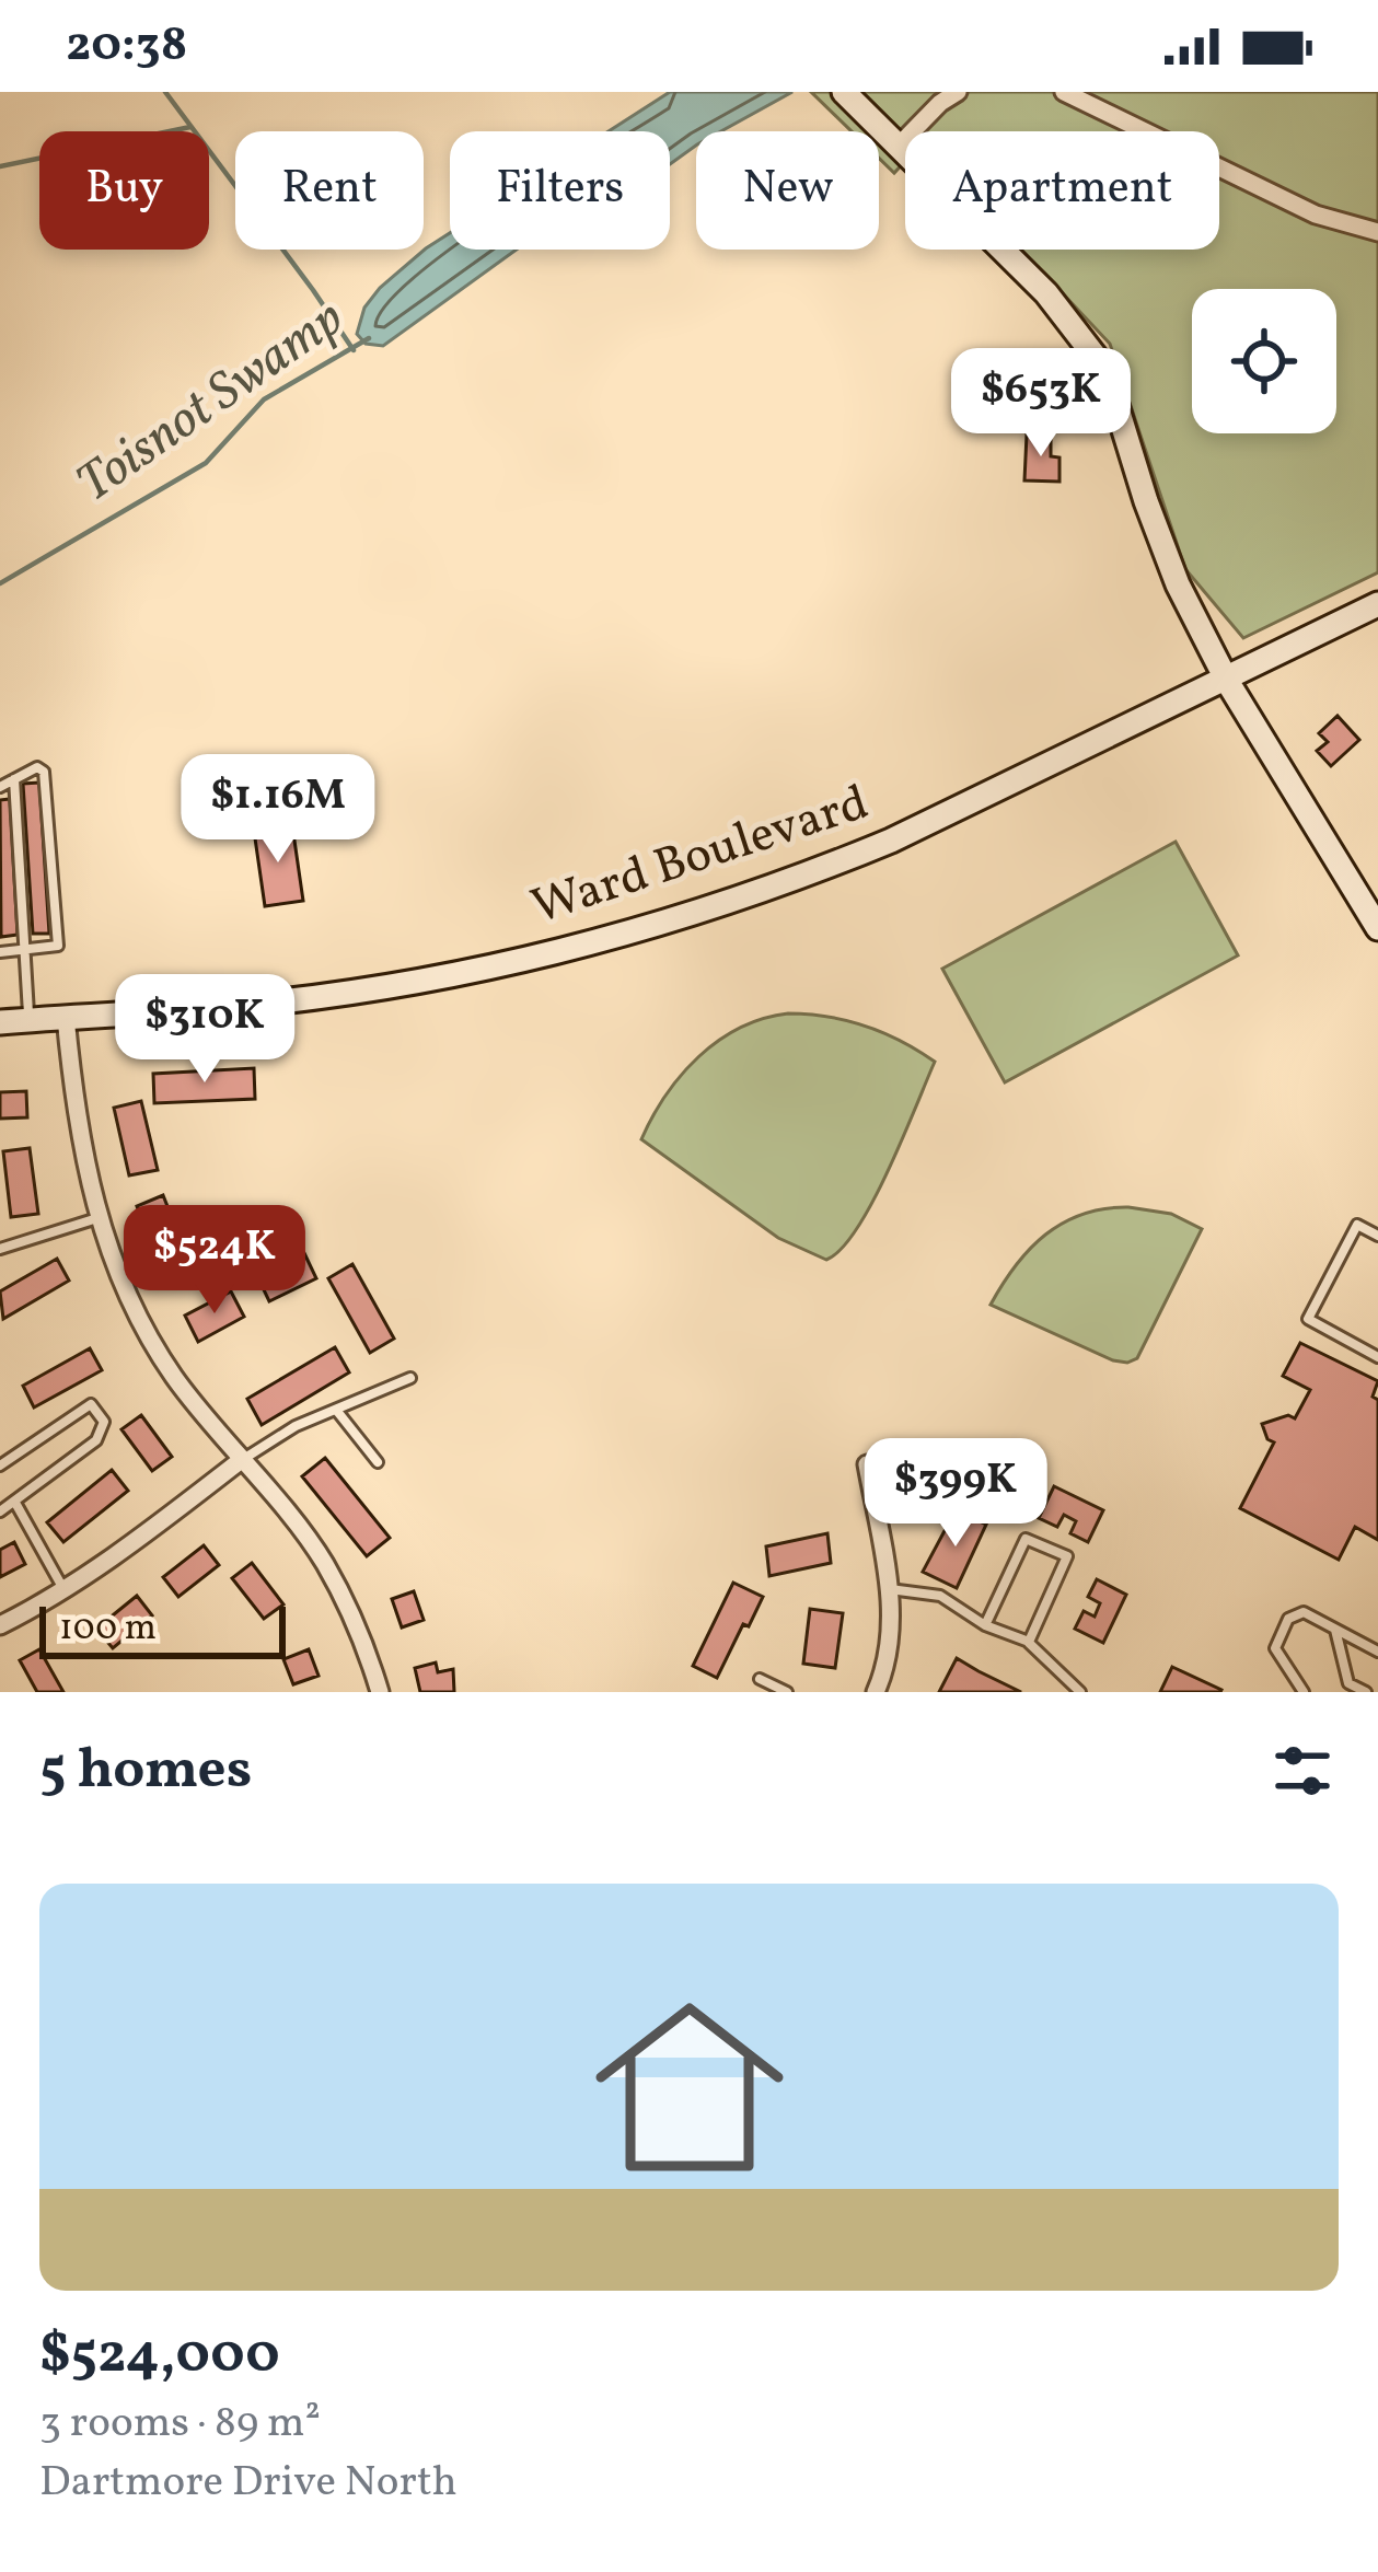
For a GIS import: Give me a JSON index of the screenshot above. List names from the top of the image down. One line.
{"streets":{"main road":["Ward Boulevard"]},"water":["Toisnot Swamp"],"scale_bar":"100 m","page":{"status":"20:38","chip":["Buy","Rent","Filters","New","Apartment"],"price":["$653K","$1.16M","$310K","$524K","$399K"],"scale":"100 m","heading":"5 homes","list":[{"name":"$524,000","note":"3 rooms · 89 m² · Dartmore Drive North"}]}}
